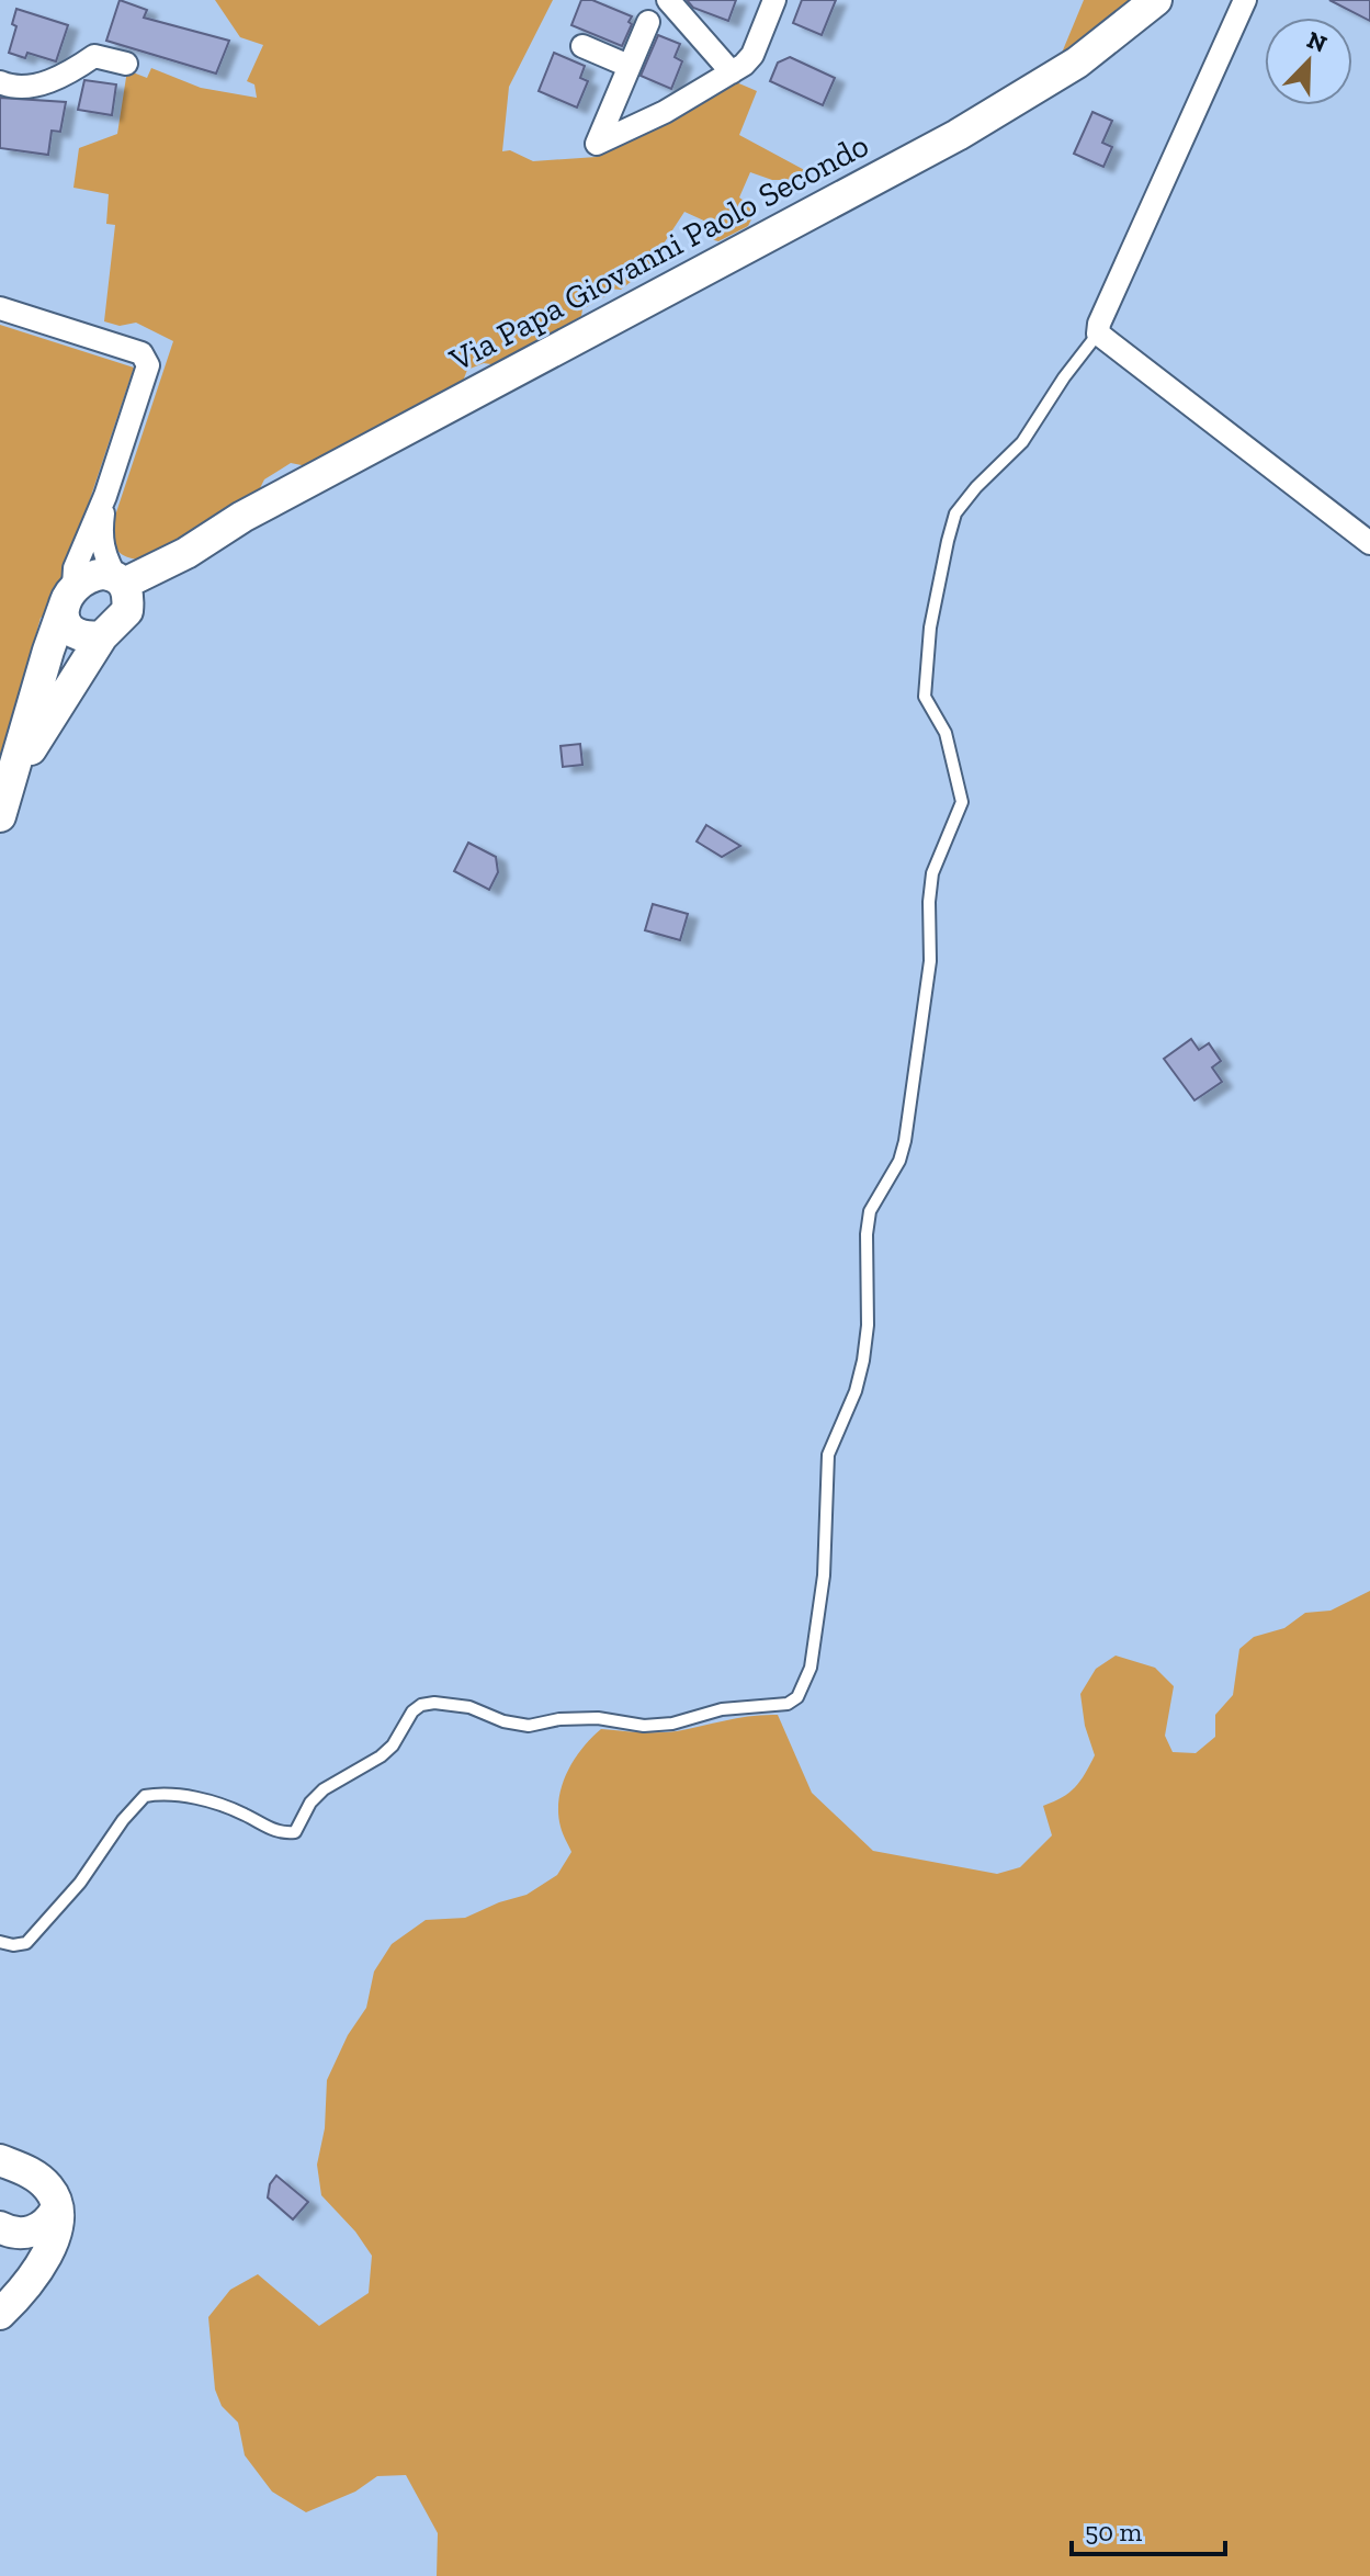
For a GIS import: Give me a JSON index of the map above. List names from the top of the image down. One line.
{"streets":{"main road":["Via Papa Giovanni Paolo Secondo"]},"scale_bar":"50 m","north":"top right"}
